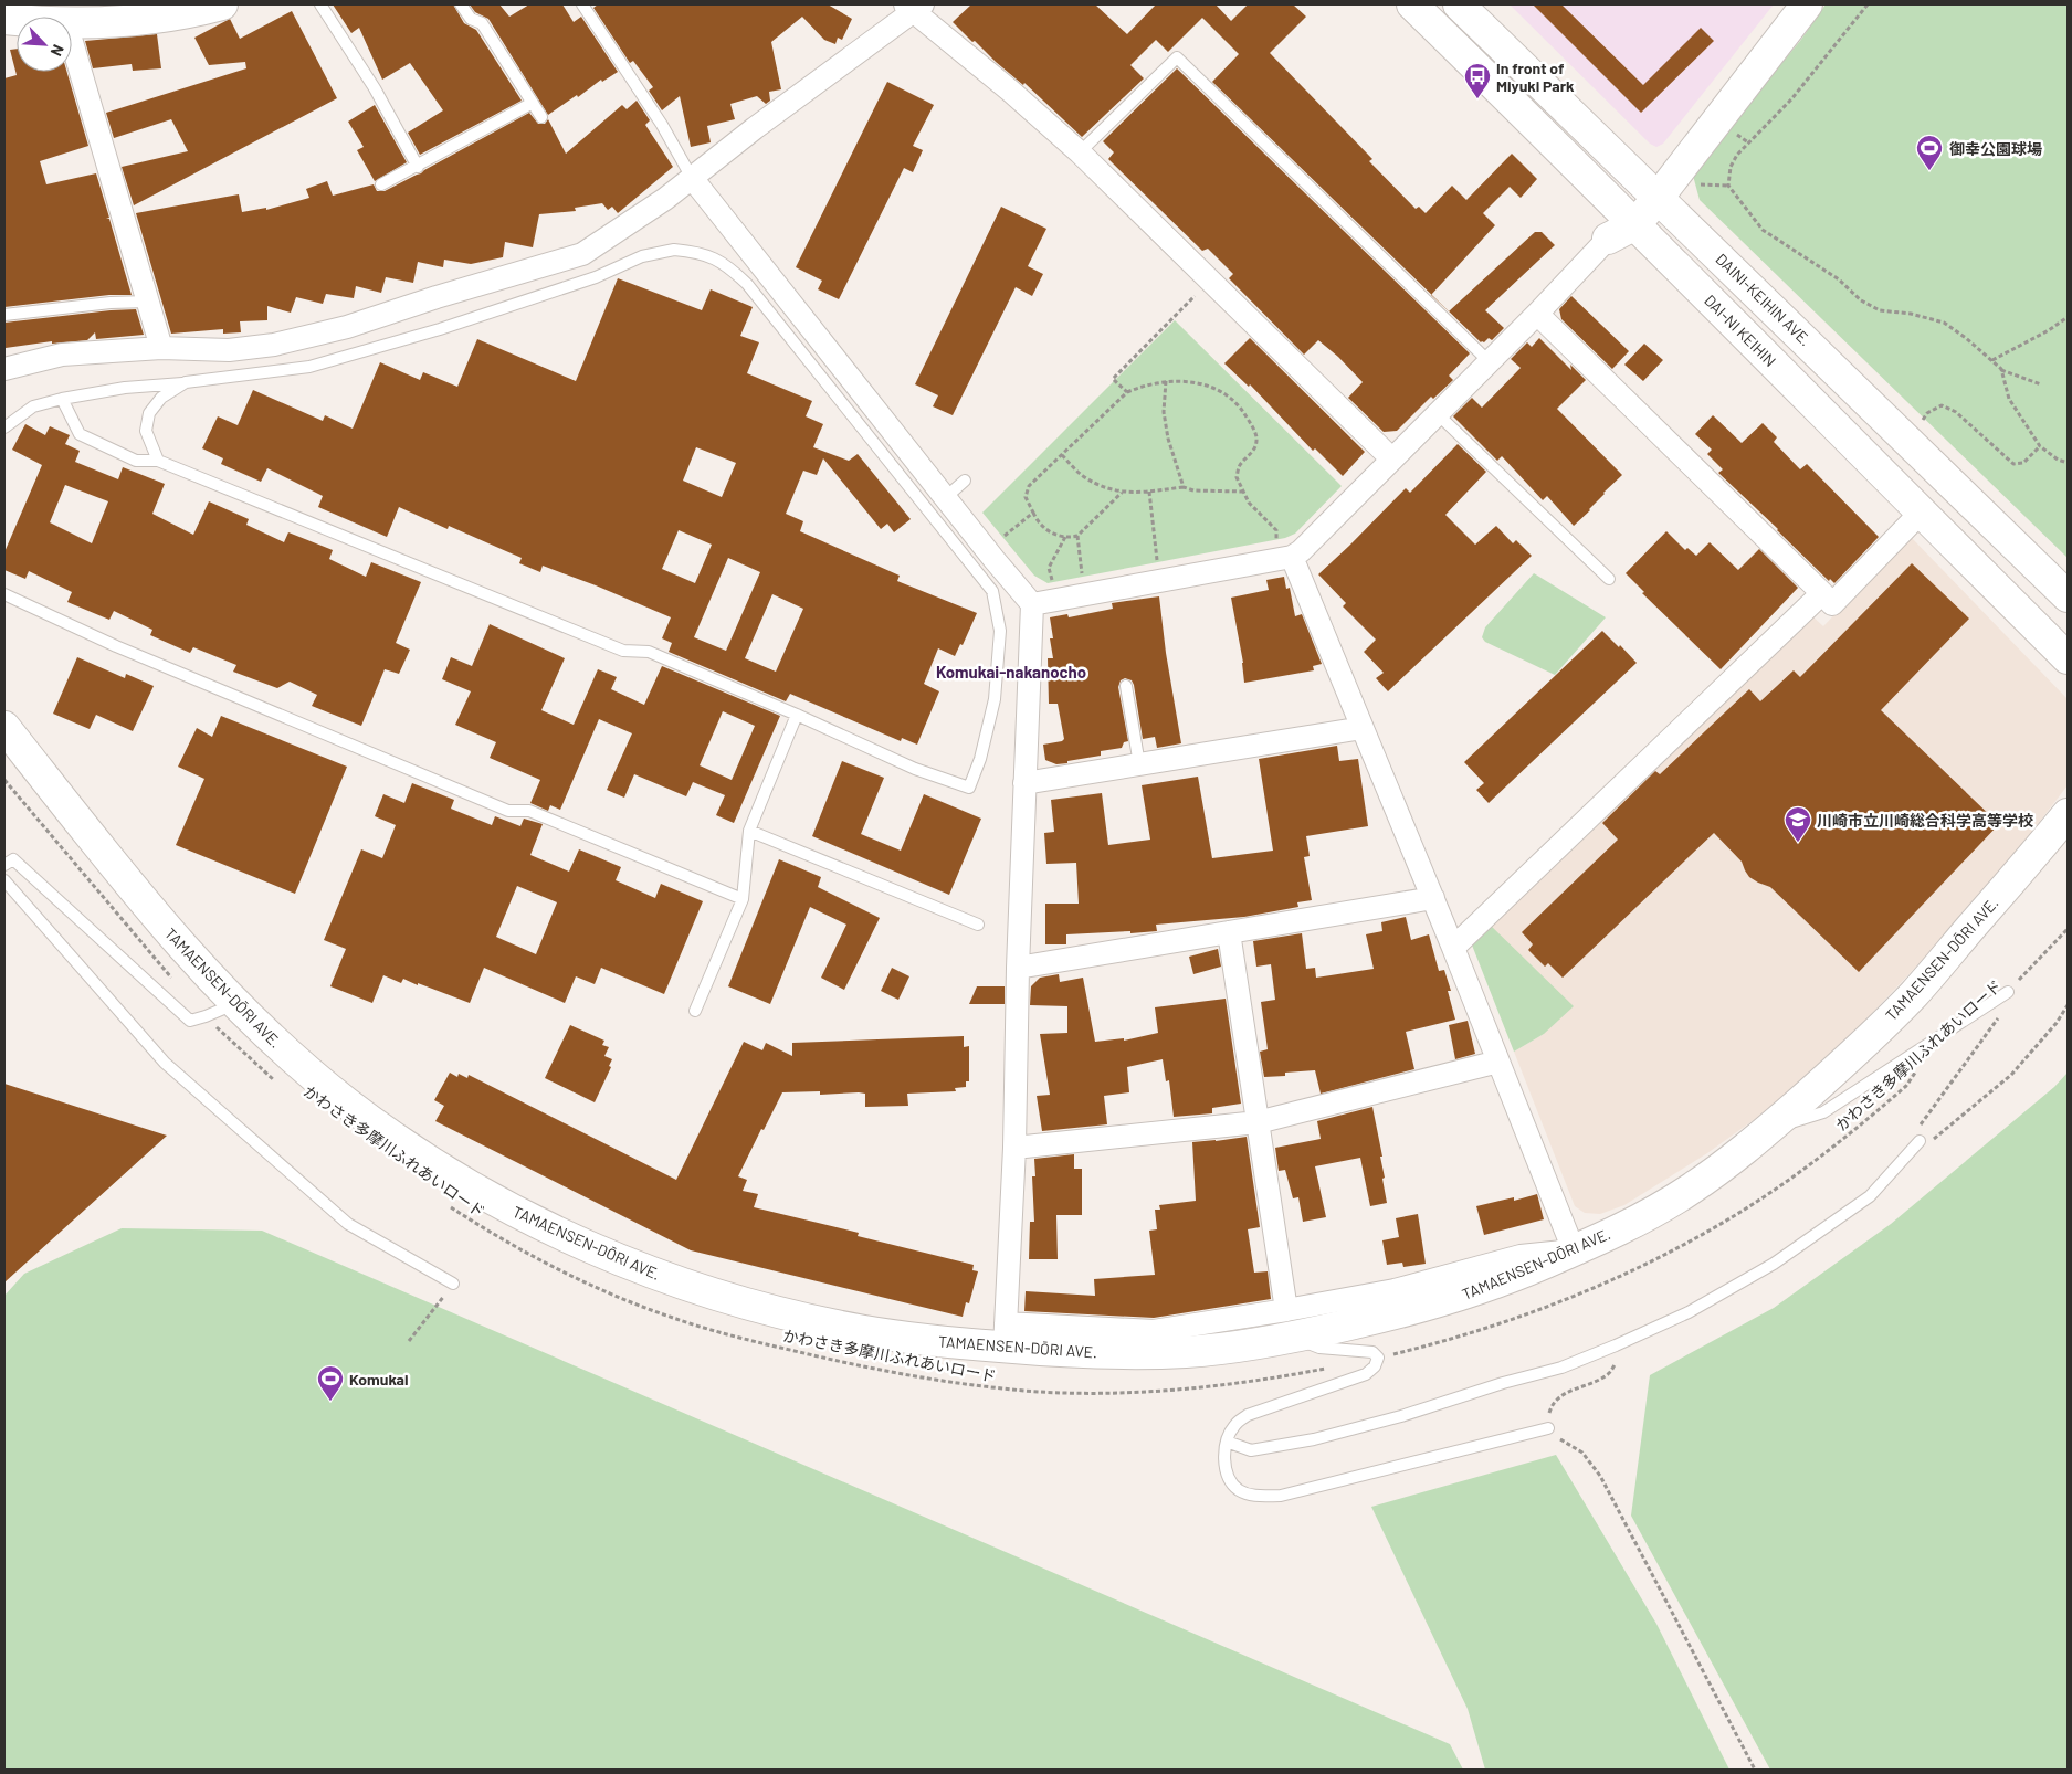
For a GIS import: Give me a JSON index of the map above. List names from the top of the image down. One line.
{"streets":{"main road":["DAINI-KEIHIN AVE.","DAI-NI KEIHIN","TAMAENSEN-DŌRI AVE."],"path":["かわさき多摩川ふれあいロード"]},"districts":["Komukai-nakanocho"],"places":{"bus stop":["In front of Miyuki Park"],"sports":["御幸公園球場","Komukai"],"school or university":["川崎市立川崎総合科学高等学校"]},"north":"bottom right"}
